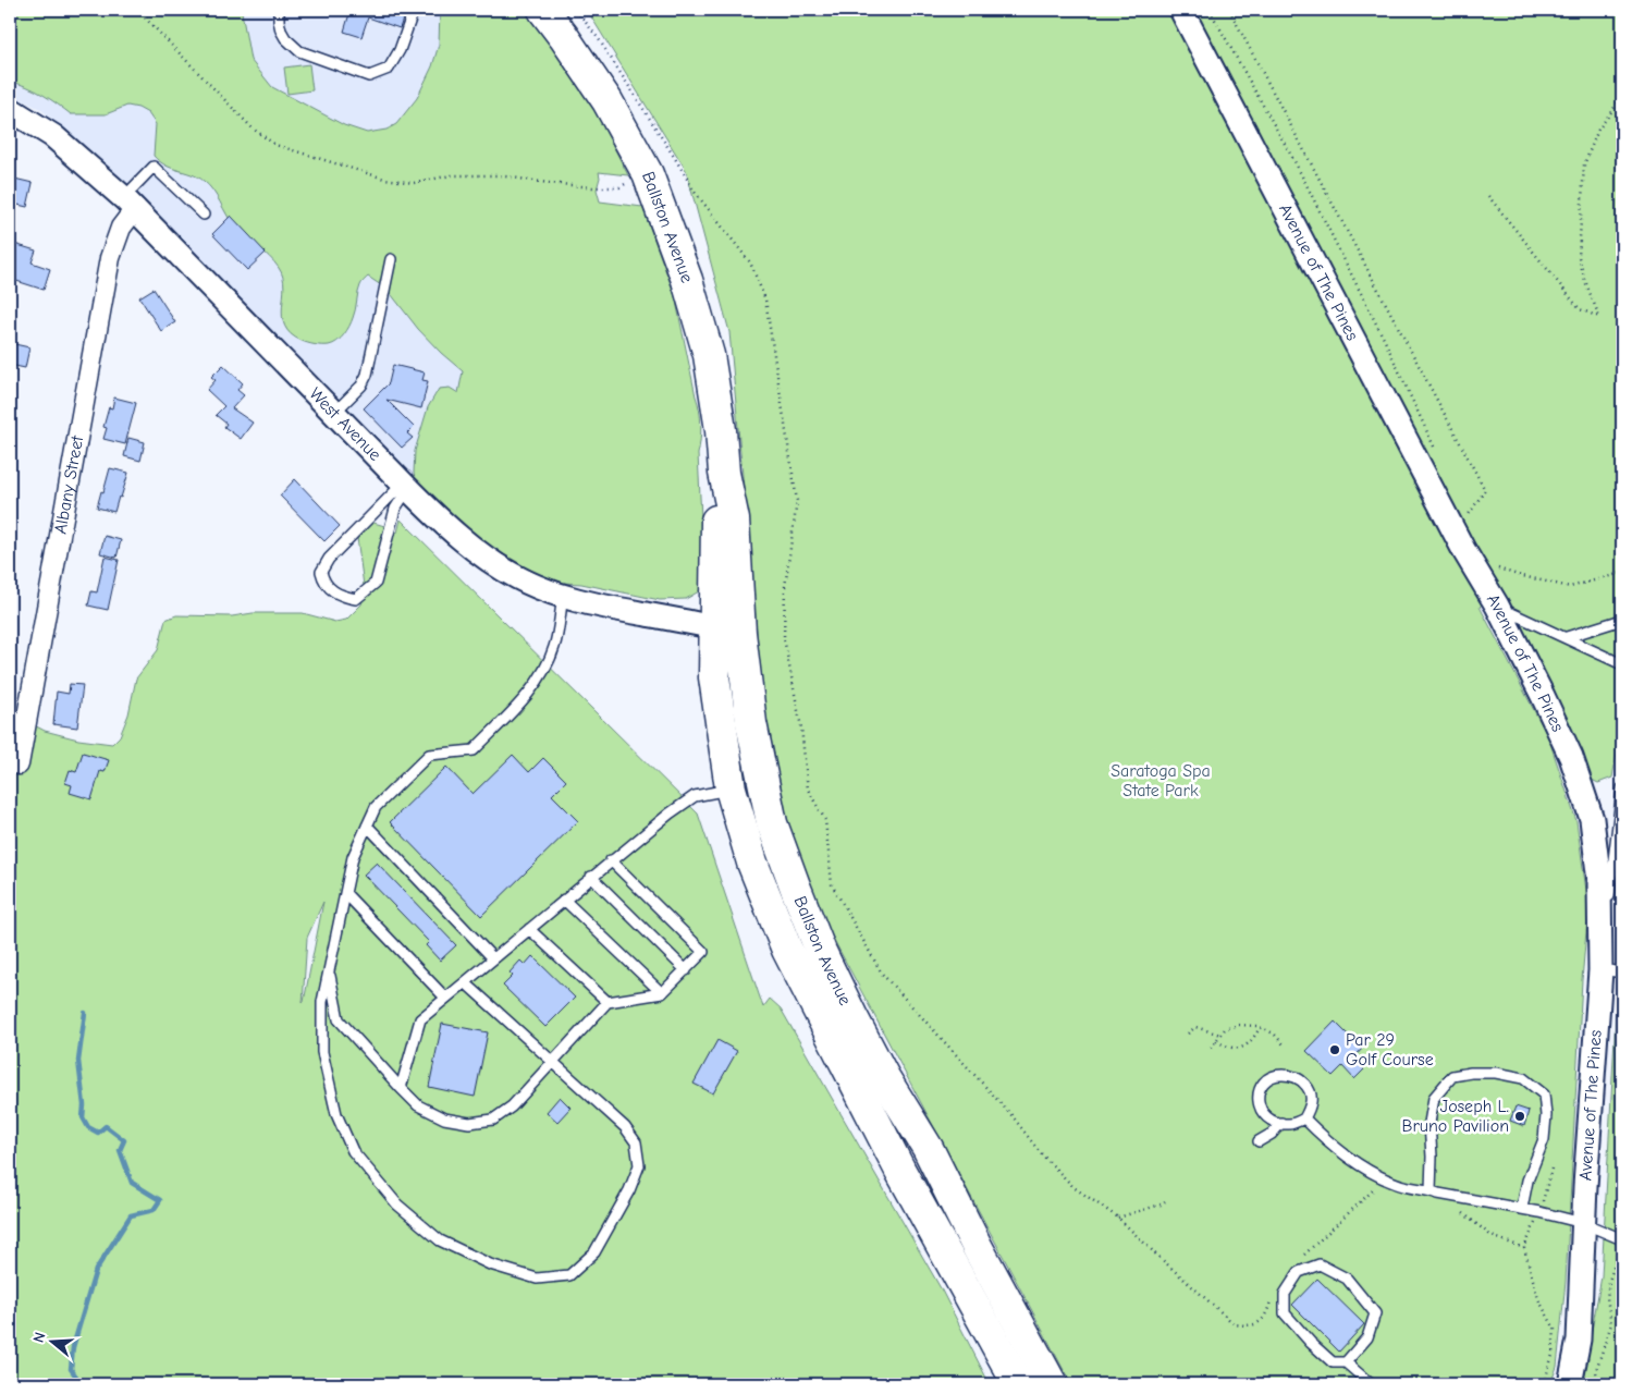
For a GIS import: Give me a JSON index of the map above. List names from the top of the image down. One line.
{"streets":{"highway":["Ballston Avenue"],"street":["Avenue of The Pines","West Avenue","Albany Street"]},"crossings":[["Ballston Avenue","West Avenue"],["West Avenue","Albany Street"]],"parks":["Saratoga Spa State Park"],"places":["Par 29 Golf Course","Joseph L. Bruno Pavilion"],"north":"left"}
